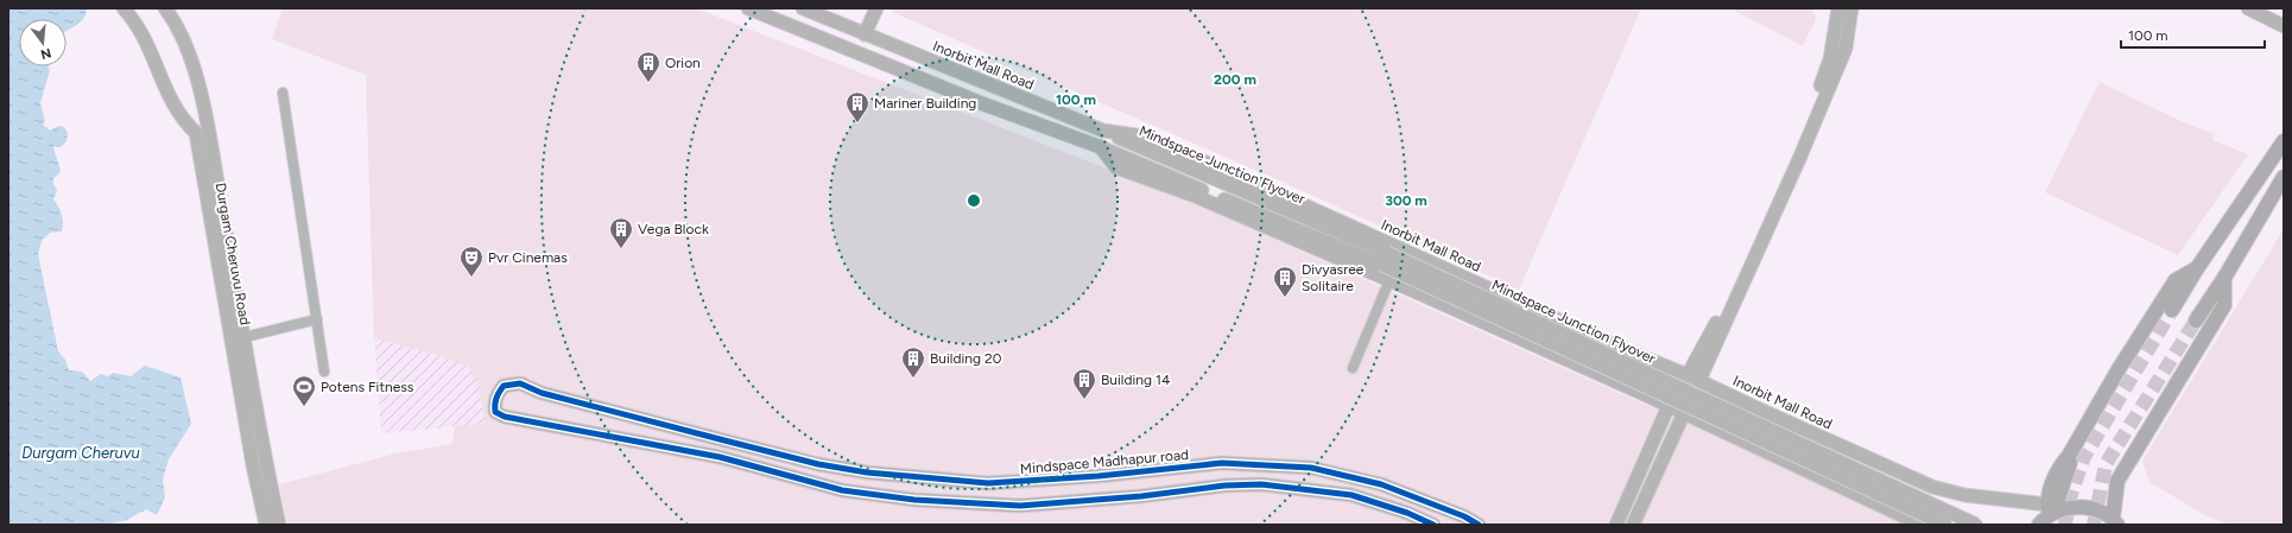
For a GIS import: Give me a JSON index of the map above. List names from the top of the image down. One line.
{"streets":{"main road":["Inorbit Mall Road","Mindspace Junction Flyover","Durgam Cheruvu Road","Mindspace Madhapur road"]},"crossings":[["Inorbit Mall Road","Mindspace Junction Flyover"]],"water":["Durgam Cheruvu"],"places":{"building":["Orion","Mariner Building","Vega Block","Divyasree Solitaire","Building 20","Building 14"],"theatre":["Pvr Cinemas"],"sports":["Potens Fitness"]},"scale_bar":"100 m","north":"bottom","rings":["200 m","100 m","300 m"]}
